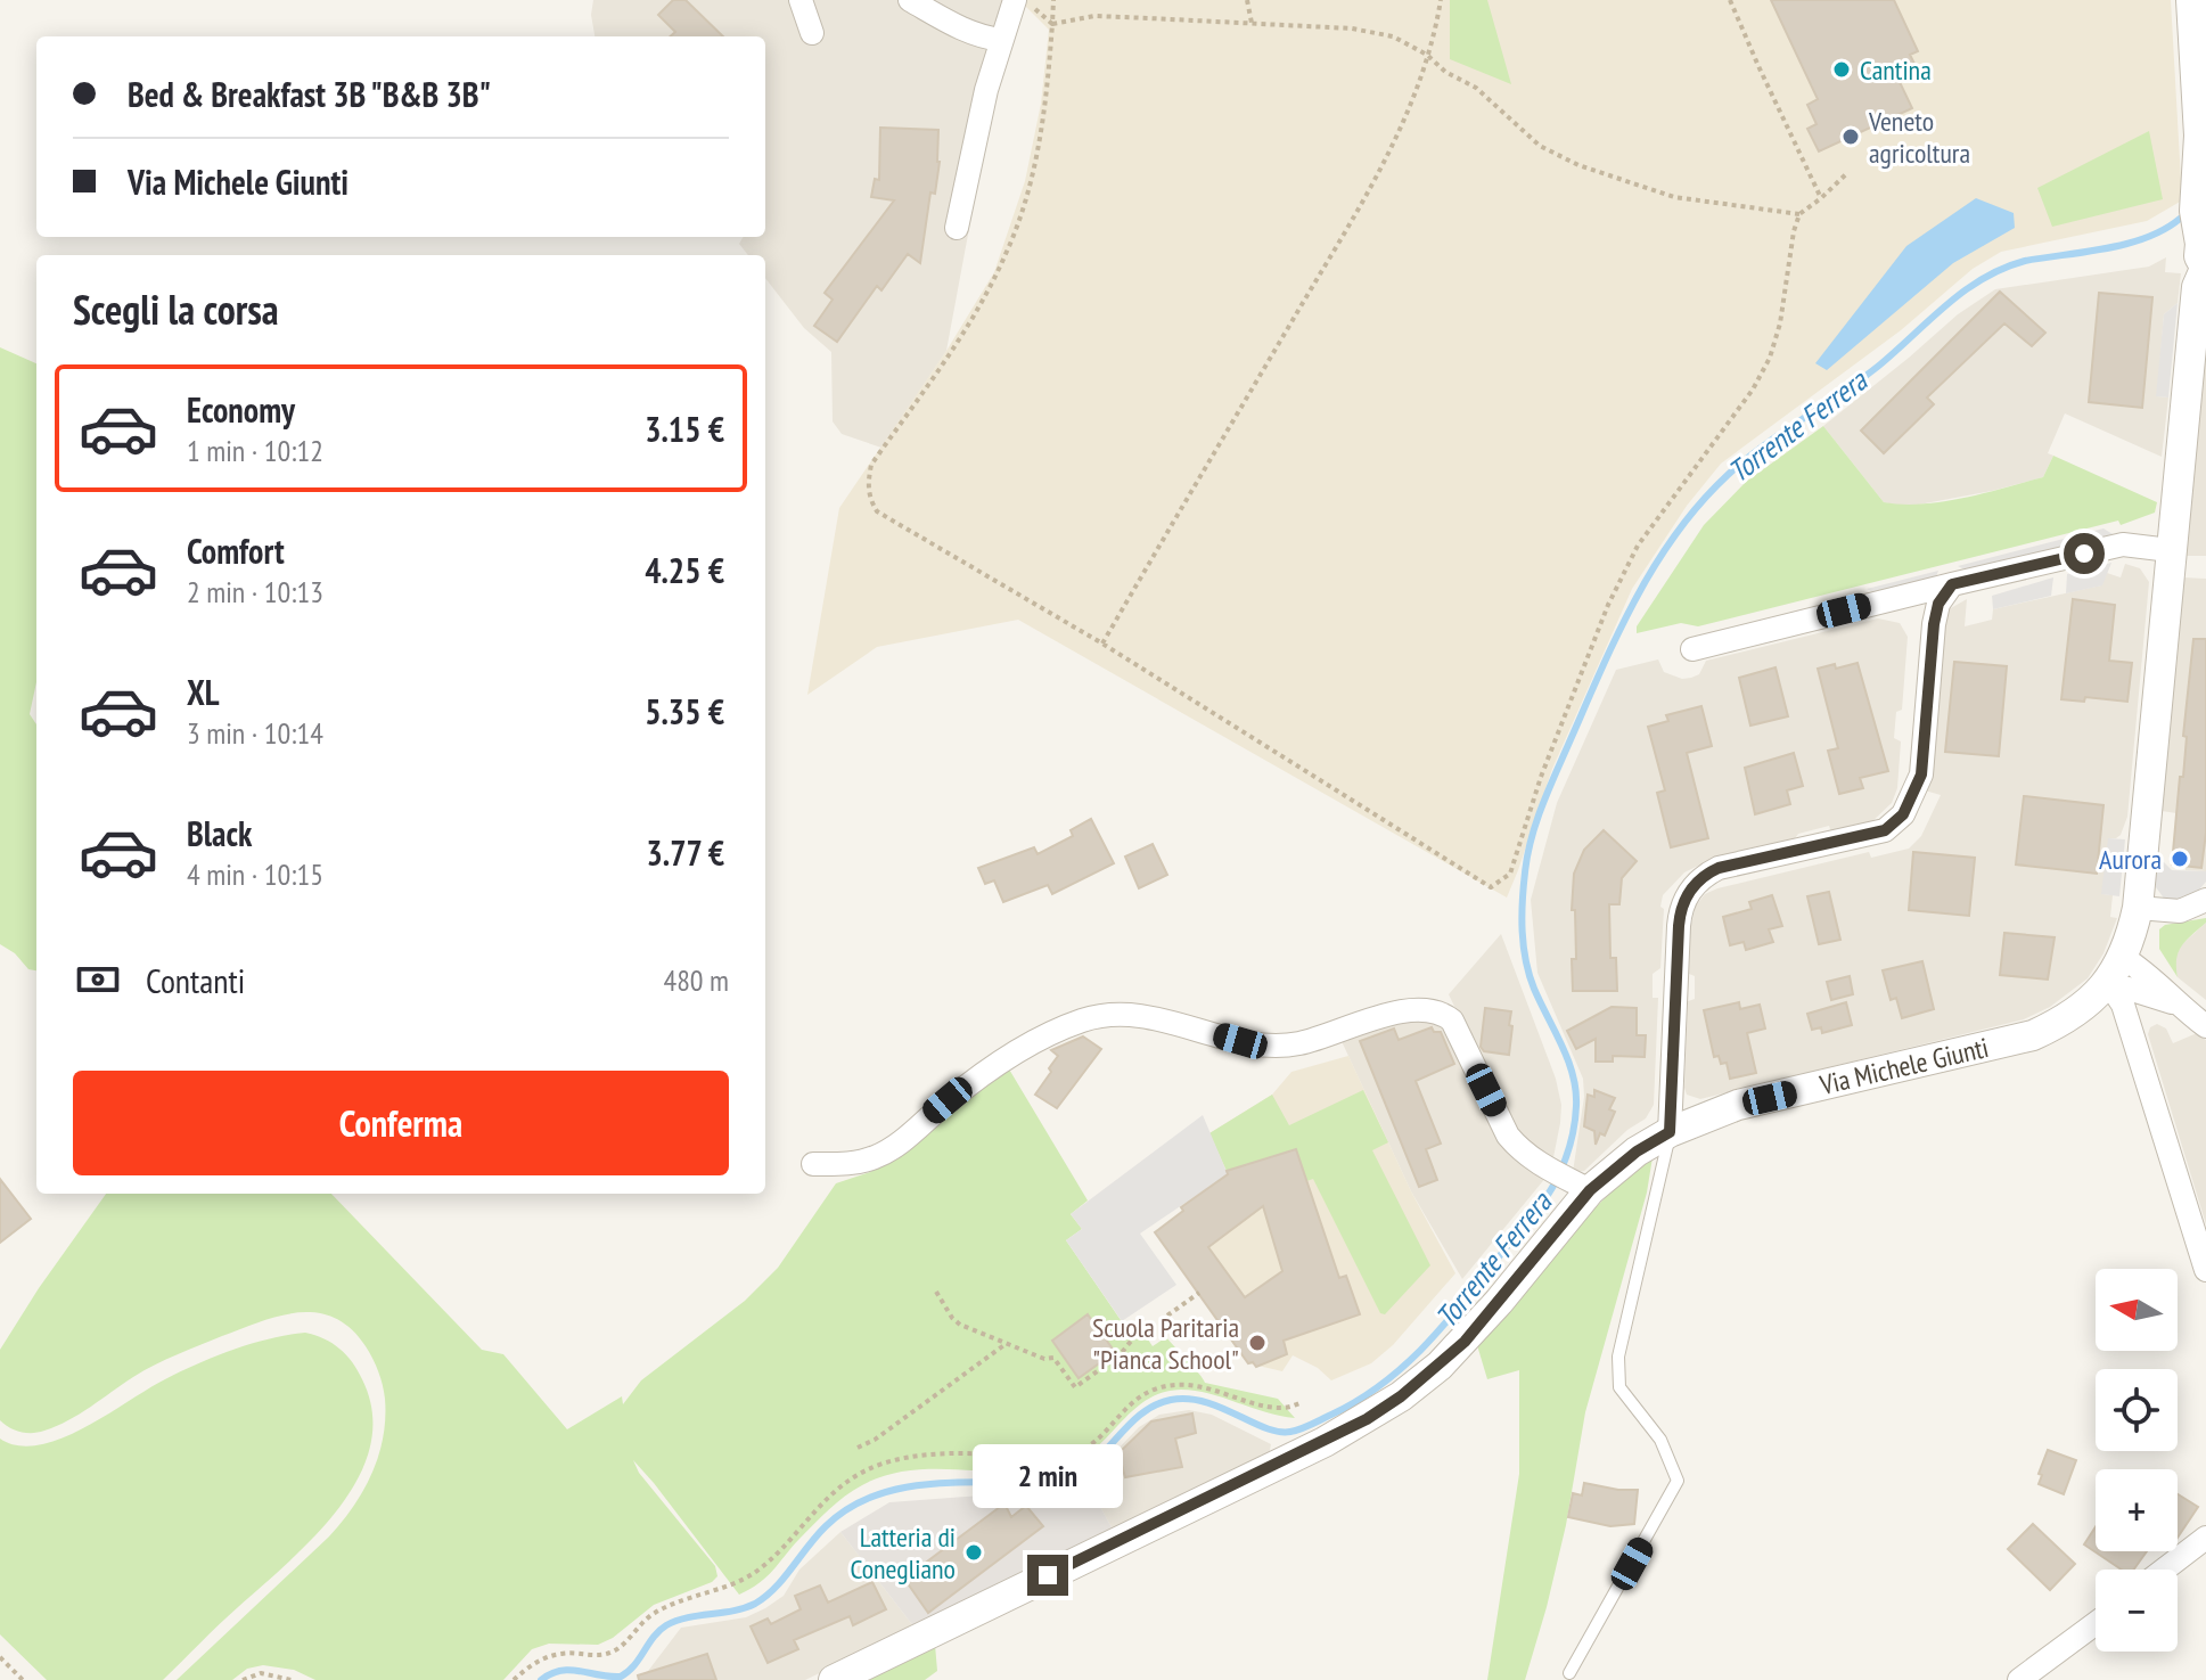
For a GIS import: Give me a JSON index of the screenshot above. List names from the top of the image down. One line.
{"streets":{"street":["Via Michele Giunti"]},"water":["Torrente Ferrera"],"places":["Cantina","Veneto agricoltura","Aurora","Scuola Paritaria \"Pianca School\"","Latteria di Conegliano"],"north":"left","page":{"banner":["Bed & Breakfast 3B \"B&B 3B\"","Via Michele Giunti"],"heading":"Scegli la corsa","list":[{"name":"Economy","note":"1 min · 10:12","value":"3.15 €"},{"name":"Comfort","note":"2 min · 10:13","value":"4.25 €"},{"name":"XL","note":"3 min · 10:14","value":"5.35 €"},{"name":"Black","note":"4 min · 10:15","value":"3.77 €"}],"pay":["Contanti","480 m"],"buttons":"Conferma","map_buttons":["+","−"],"bubble":"2 min"}}
